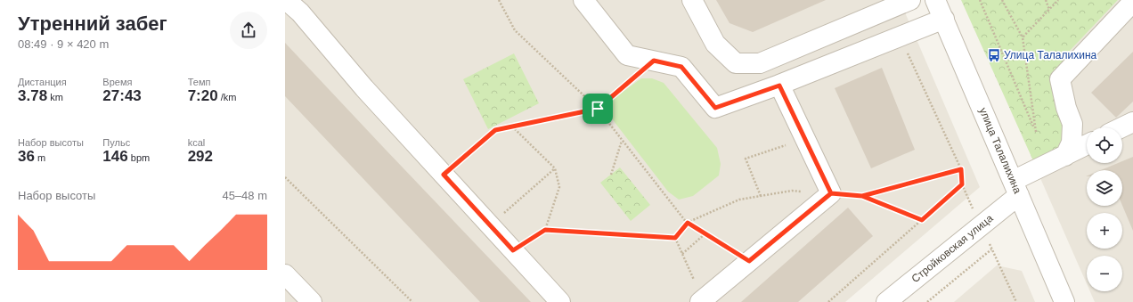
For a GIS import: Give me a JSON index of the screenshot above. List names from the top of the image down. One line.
{"streets":{"street":["улица Талалихина","Стройковская улица"]},"crossings":[["улица Талалихина","Стройковская улица"]],"places":{"bus stop":["Улица Талалихина"]},"page":{"heading":["Утренний забег","08:49 · 9 × 420 m"],"stats":[["Дистанция","3.78 km"],["Время","27:43"],["Темп","7:20 /km"],["Набор высоты","36 m"],["Пульс","146 bpm"],["kcal","292"]],"map_buttons":["+","−"],"chart":["Набор высоты","45–48 m"]}}
